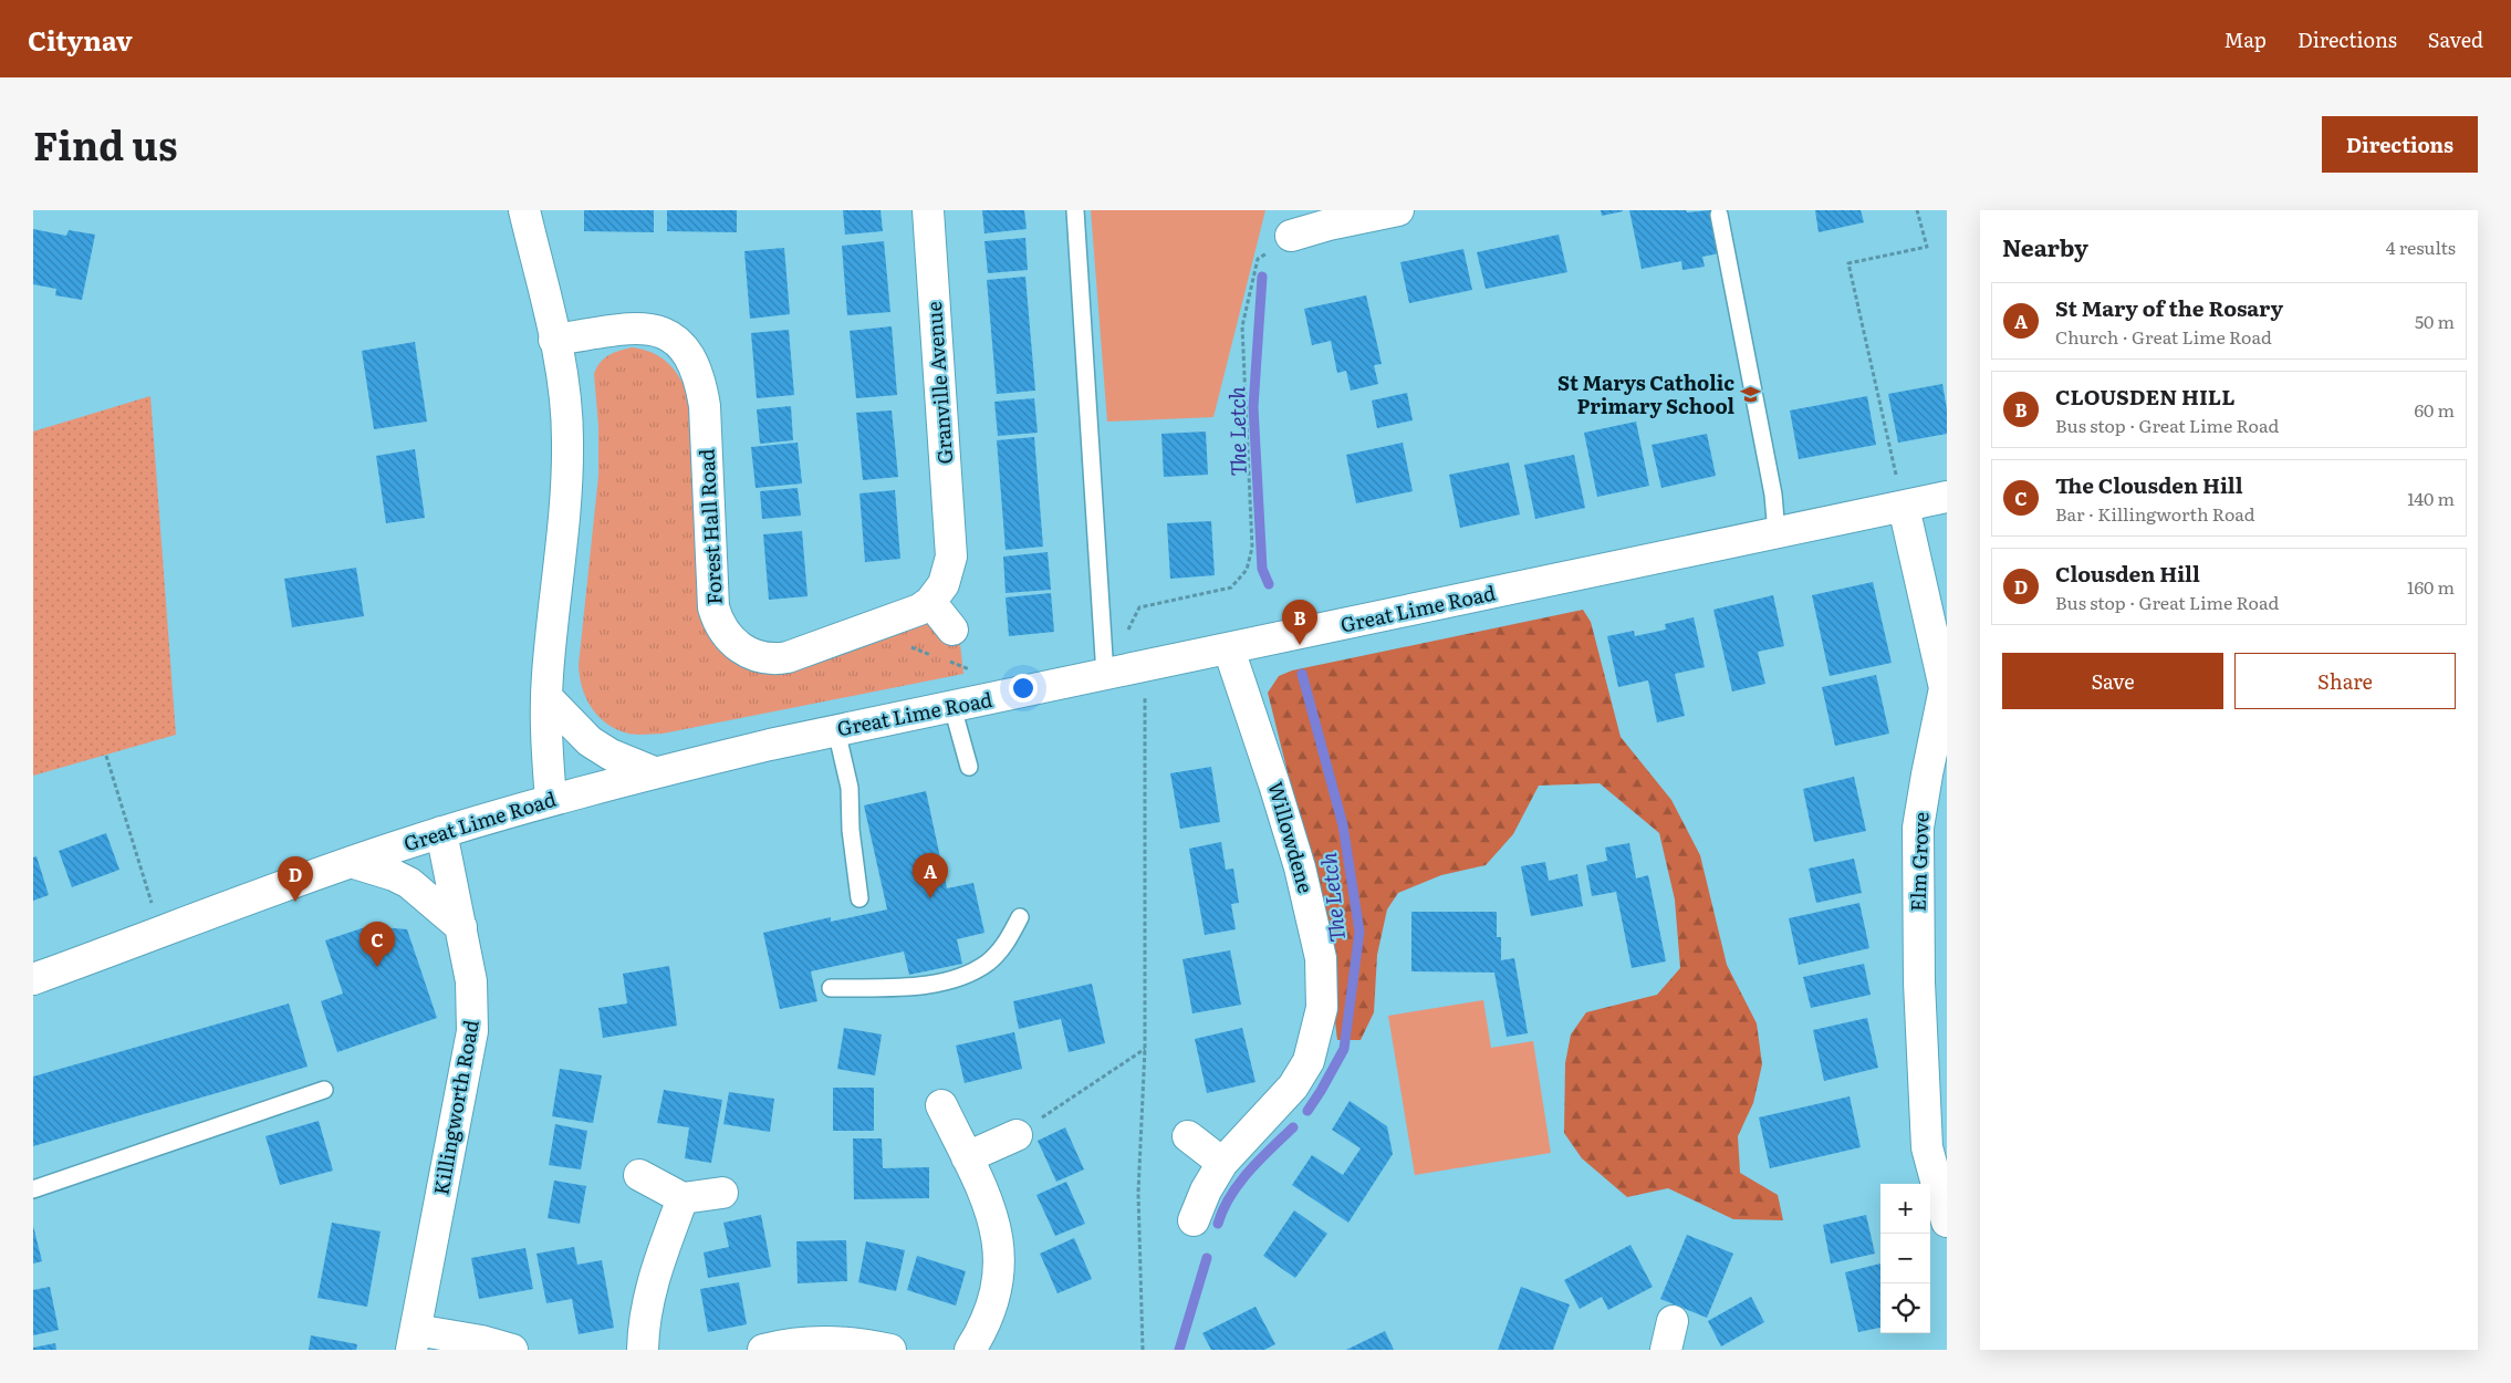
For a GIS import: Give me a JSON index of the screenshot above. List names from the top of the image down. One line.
{"streets":{"street":["Granville Avenue","Forest Hall Road","Great Lime Road","Willowdene","Elm Grove","Killingworth Road"]},"crossings":[["Granville Avenue","Forest Hall Road"],["Great Lime Road","Willowdene"],["Great Lime Road","Elm Grove"],["Great Lime Road","Killingworth Road"]],"water":["The Letch"],"places":{"school or university":["St Marys Catholic Primary School"]},"page":{"header":"Citynav","nav":["Map","Directions","Saved"],"title":"Find us","buttons":["Directions",["Save","Share"]],"heading":["Nearby","4 results"],"list":[{"mark":"A","name":"St Mary of the Rosary","note":"Church · Great Lime Road","value":"50 m"},{"mark":"B","name":"CLOUSDEN HILL","note":"Bus stop · Great Lime Road","value":"60 m"},{"mark":"C","name":"The Clousden Hill","note":"Bar · Killingworth Road","value":"140 m"},{"mark":"D","name":"Clousden Hill","note":"Bus stop · Great Lime Road","value":"160 m"}],"pins":["B","A","D","C"],"map_buttons":["+","−"]}}
